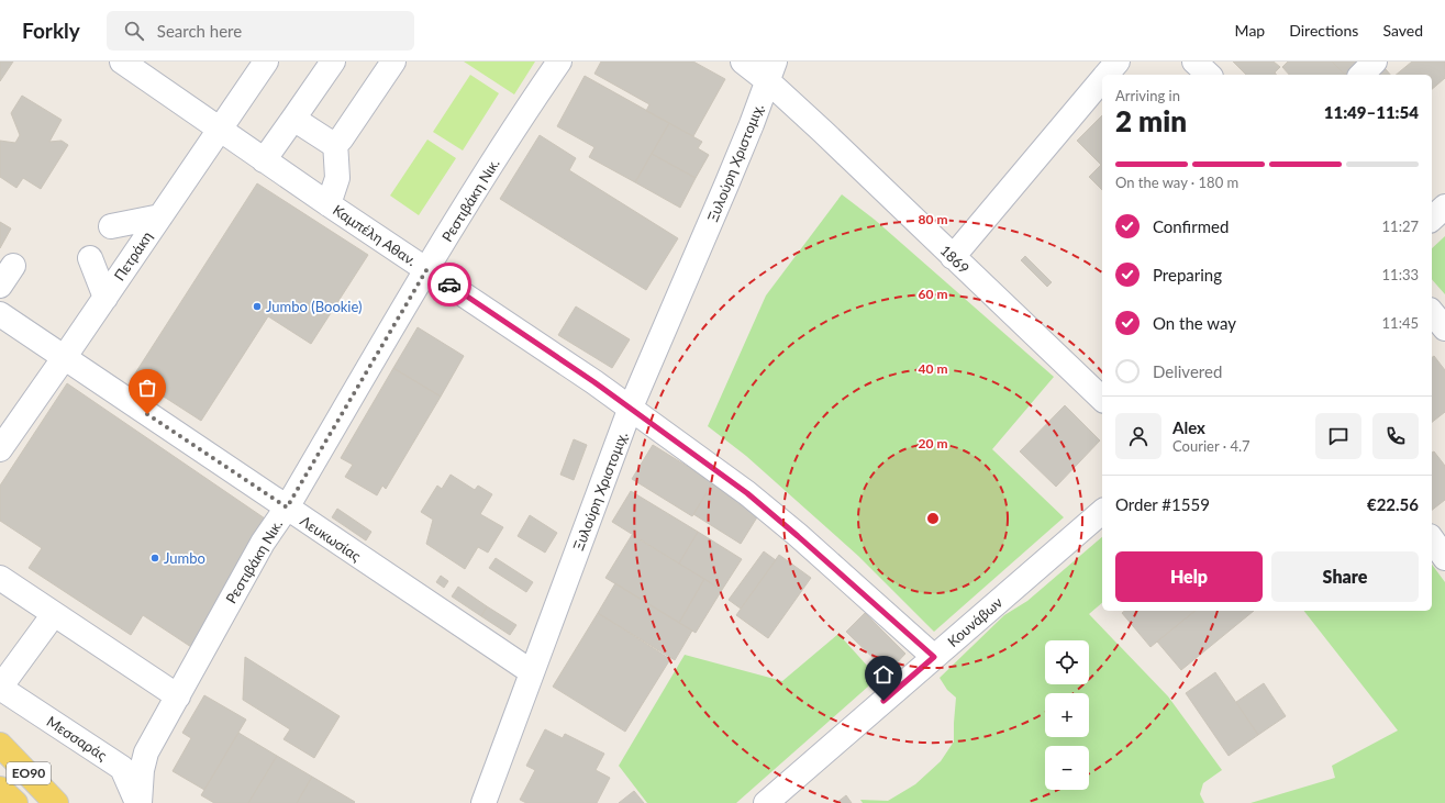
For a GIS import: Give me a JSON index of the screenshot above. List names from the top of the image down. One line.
{"streets":{"main road":["ΕΟ90"],"street":["Ξυλούρη Χριστομιχ.","Ρεστιβάκη Νικ.","Καμπέλη Αθαν.","Πετράκη","1869","Λευκωσίας","Κουνάβων","Μεσσαράς"]},"crossings":[["Ξυλούρη Χριστομιχ.","Καμπέλη Αθαν."],["Ξυλούρη Χριστομιχ.","1869"],["Ξυλούρη Χριστομιχ.","Λευκωσίας"],["Ρεστιβάκη Νικ.","Καμπέλη Αθαν."],["Ρεστιβάκη Νικ.","Λευκωσίας"],["Ρεστιβάκη Νικ.","Μεσσαράς"],["Καμπέλη Αθαν.","Πετράκη"],["Καμπέλη Αθαν.","Κουνάβων"],["Πετράκη","Λευκωσίας"]],"places":["Jumbo (Bookie)","Jumbo"],"page":{"header":"Forkly","search":"Search here","nav":["Map","Directions","Saved"],"heading":["2 min","Arriving in","11:49–11:54"],"panel":["Alex","Courier · 4.7","Order #1559","€22.56"],"bar":"On the way · 180 m","list":[["Confirmed","11:27"],["Preparing","11:33"],["On the way","11:45"],"Delivered"],"buttons":["Help","Share"],"map_buttons":["+","−"]},"rings":["80 m","60 m","40 m","20 m"]}
